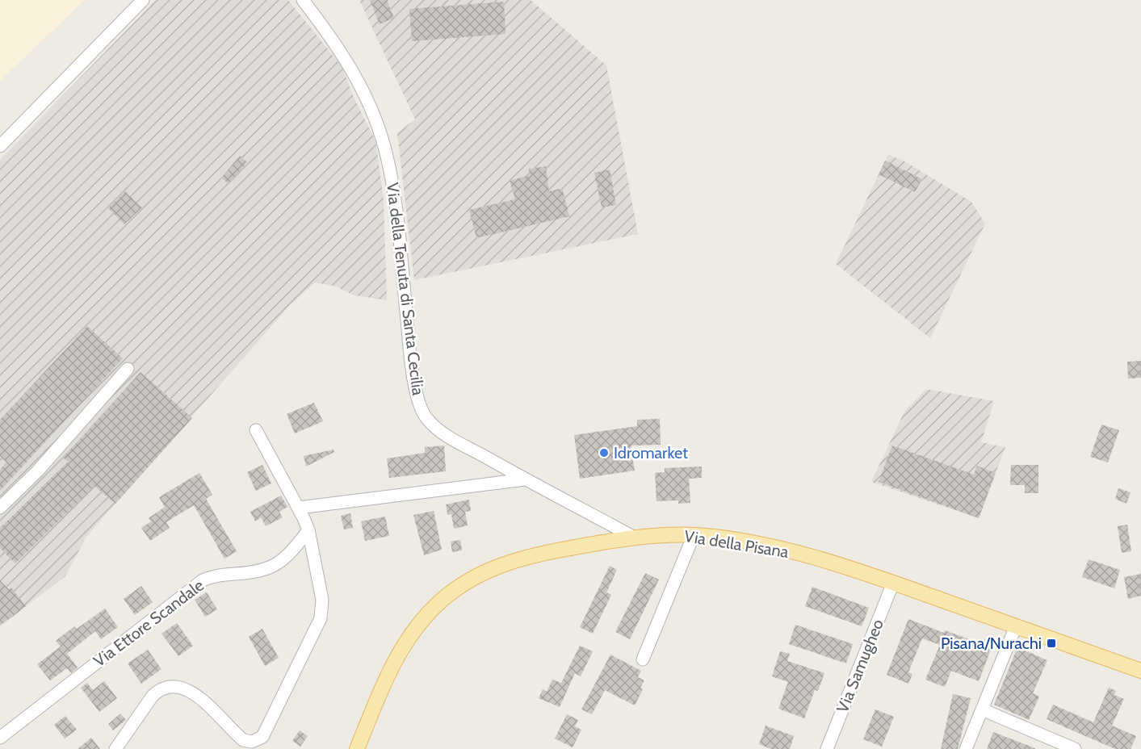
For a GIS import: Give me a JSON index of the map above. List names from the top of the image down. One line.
{"streets":{"main road":["Via della Pisana"],"street":["Via della Tenuta di Santa Cecilia","Via Ettore Scandale","Via Samugheo"]},"crossings":[["Via della Tenuta di Santa Cecilia","Via della Pisana"],["Via della Pisana","Via Samugheo"]],"places":{"other":["Idromarket"],"transit":["Pisana/Nurachi"]}}
